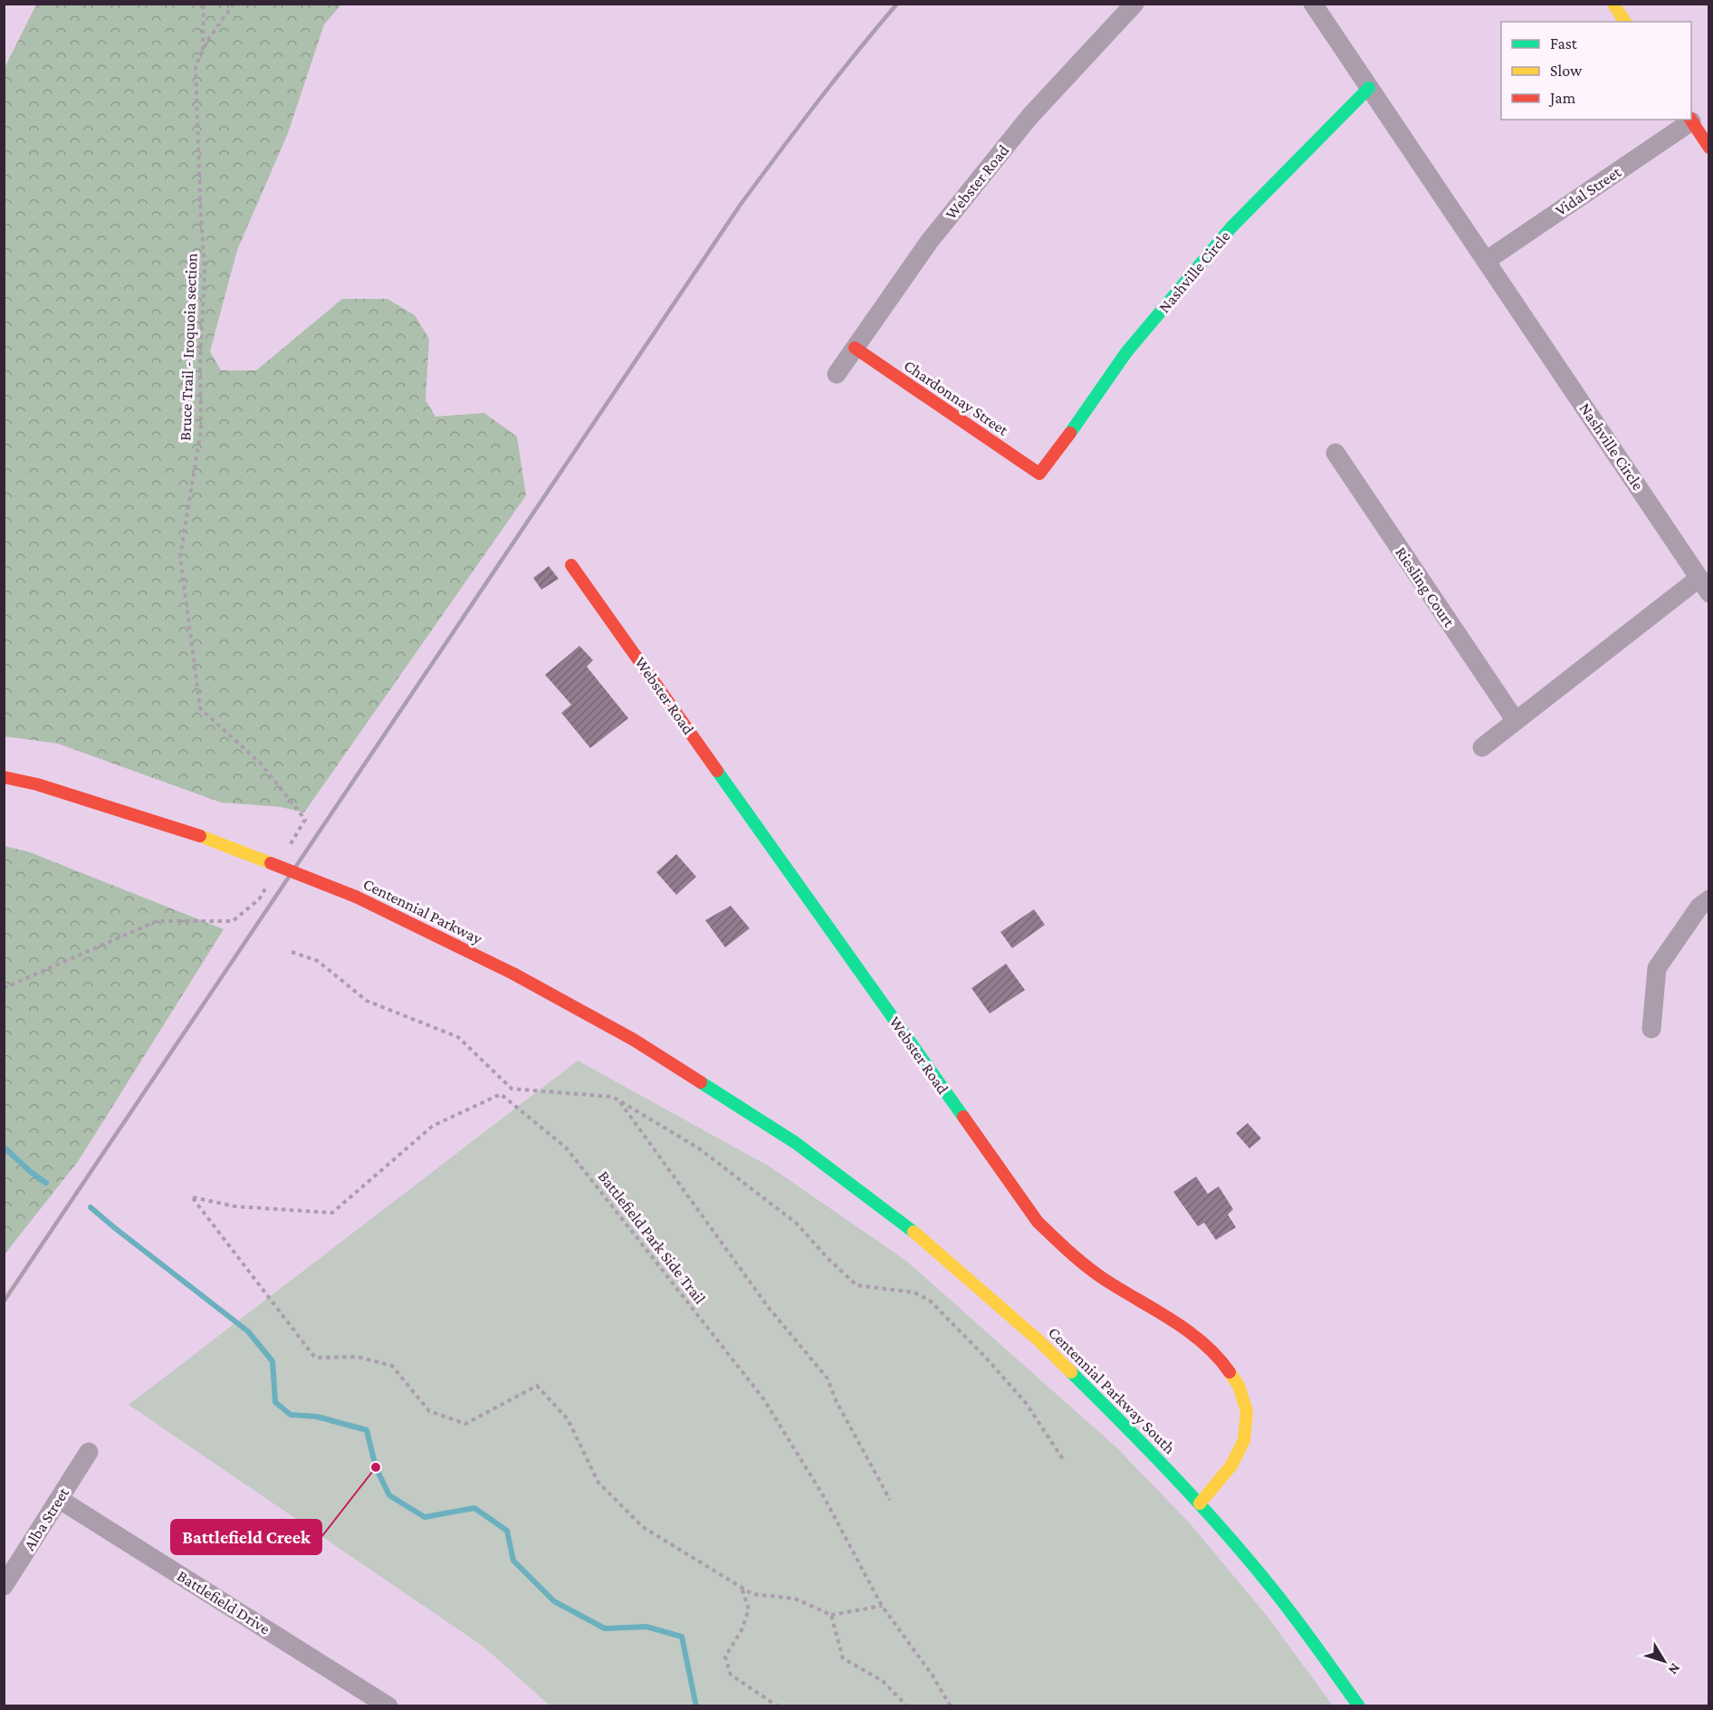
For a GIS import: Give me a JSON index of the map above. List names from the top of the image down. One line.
{"streets":{"street":["Webster Road","Vidal Street","Nashville Circle","Chardonnay Street","Riesling Court","Centennial Parkway","Centennial Parkway South","Alba Street","Battlefield Drive"],"path":["Bruce Trail - Iroquoia section","Battlefield Park Side Trail"]},"crossings":[["Webster Road","Chardonnay Street"],["Webster Road","Centennial Parkway South"],["Vidal Street","Nashville Circle"],["Nashville Circle","Chardonnay Street"],["Nashville Circle","Riesling Court"],["Centennial Parkway","Centennial Parkway South"],["Alba Street","Battlefield Drive"]],"places":["Battlefield Creek"],"legend":["Fast","Slow","Jam"],"north":"bottom right"}
